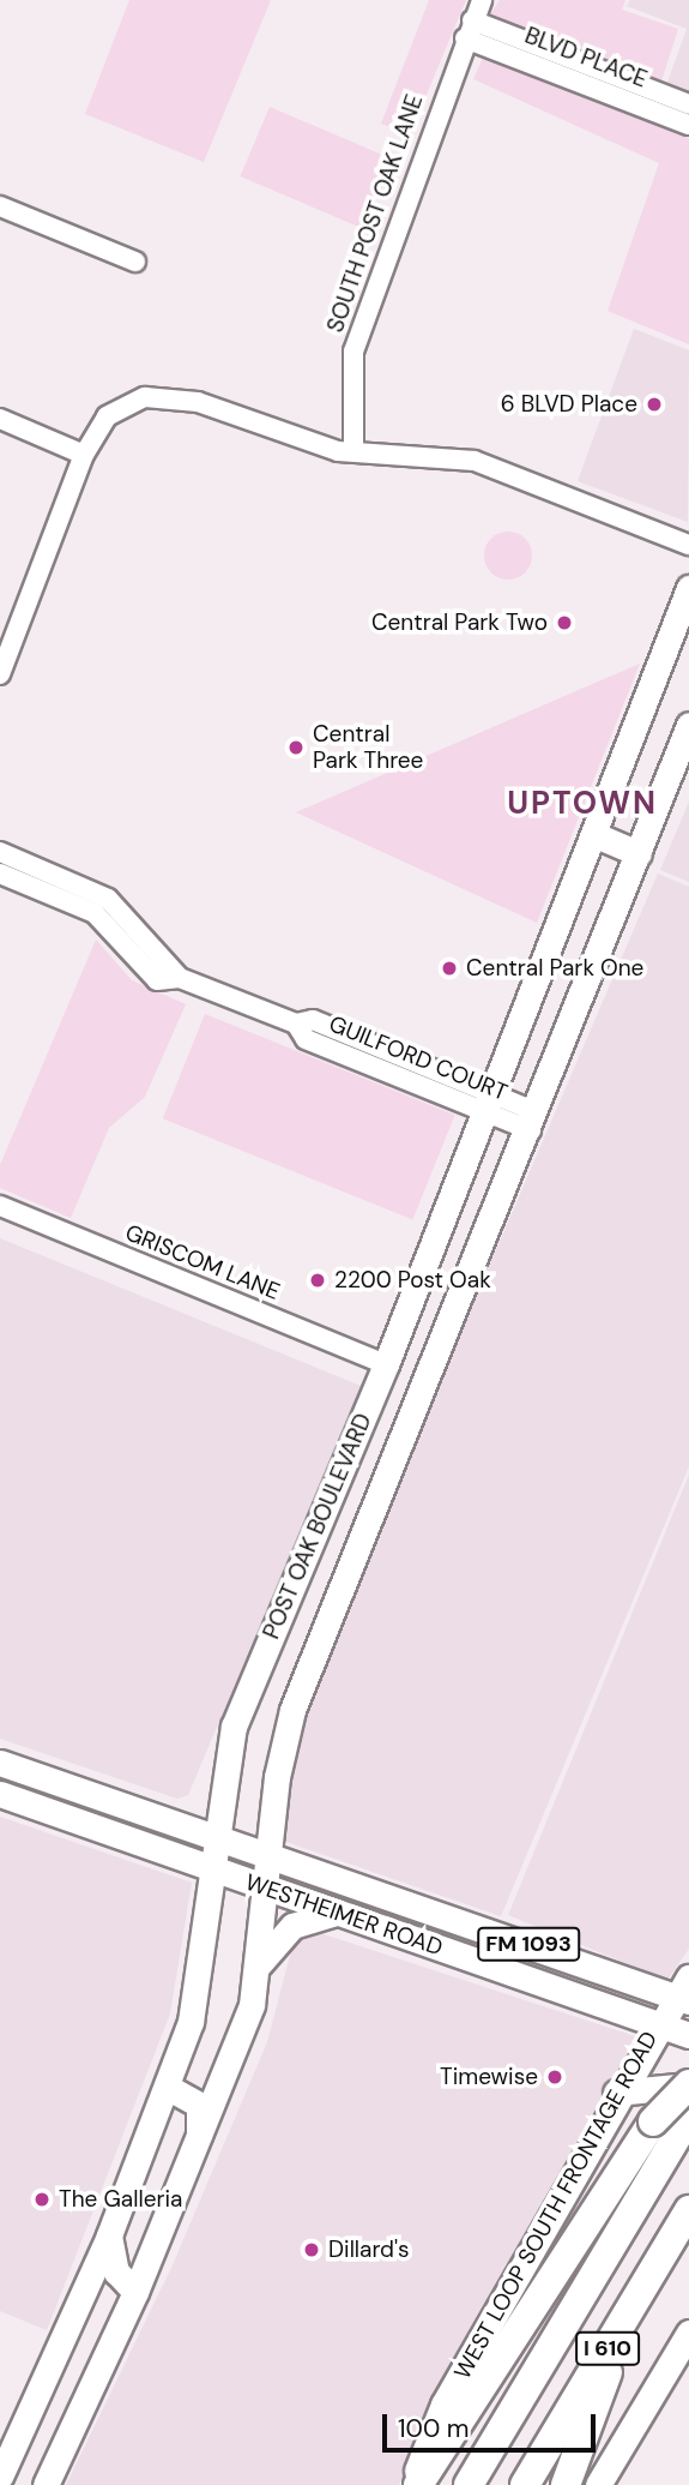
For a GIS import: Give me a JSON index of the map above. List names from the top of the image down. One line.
{"streets":{"highway":["I 610"],"main road":["POST OAK BOULEVARD","WESTHEIMER ROAD","FM 1093","WEST LOOP SOUTH FRONTAGE ROAD"],"street":["BLVD PLACE","SOUTH POST OAK LANE","GUILFORD COURT","GRISCOM LANE"]},"crossings":[["BLVD PLACE","SOUTH POST OAK LANE"],["GUILFORD COURT","POST OAK BOULEVARD"],["GRISCOM LANE","POST OAK BOULEVARD"],["POST OAK BOULEVARD","WESTHEIMER ROAD"],["WESTHEIMER ROAD","WEST LOOP SOUTH FRONTAGE ROAD"]],"districts":["UPTOWN"],"places":["6 BLVD Place","Central Park Two","Central Park Three","Central Park One","2200 Post Oak","Timewise","The Galleria","Dillard's"],"scale_bar":"100 m"}
